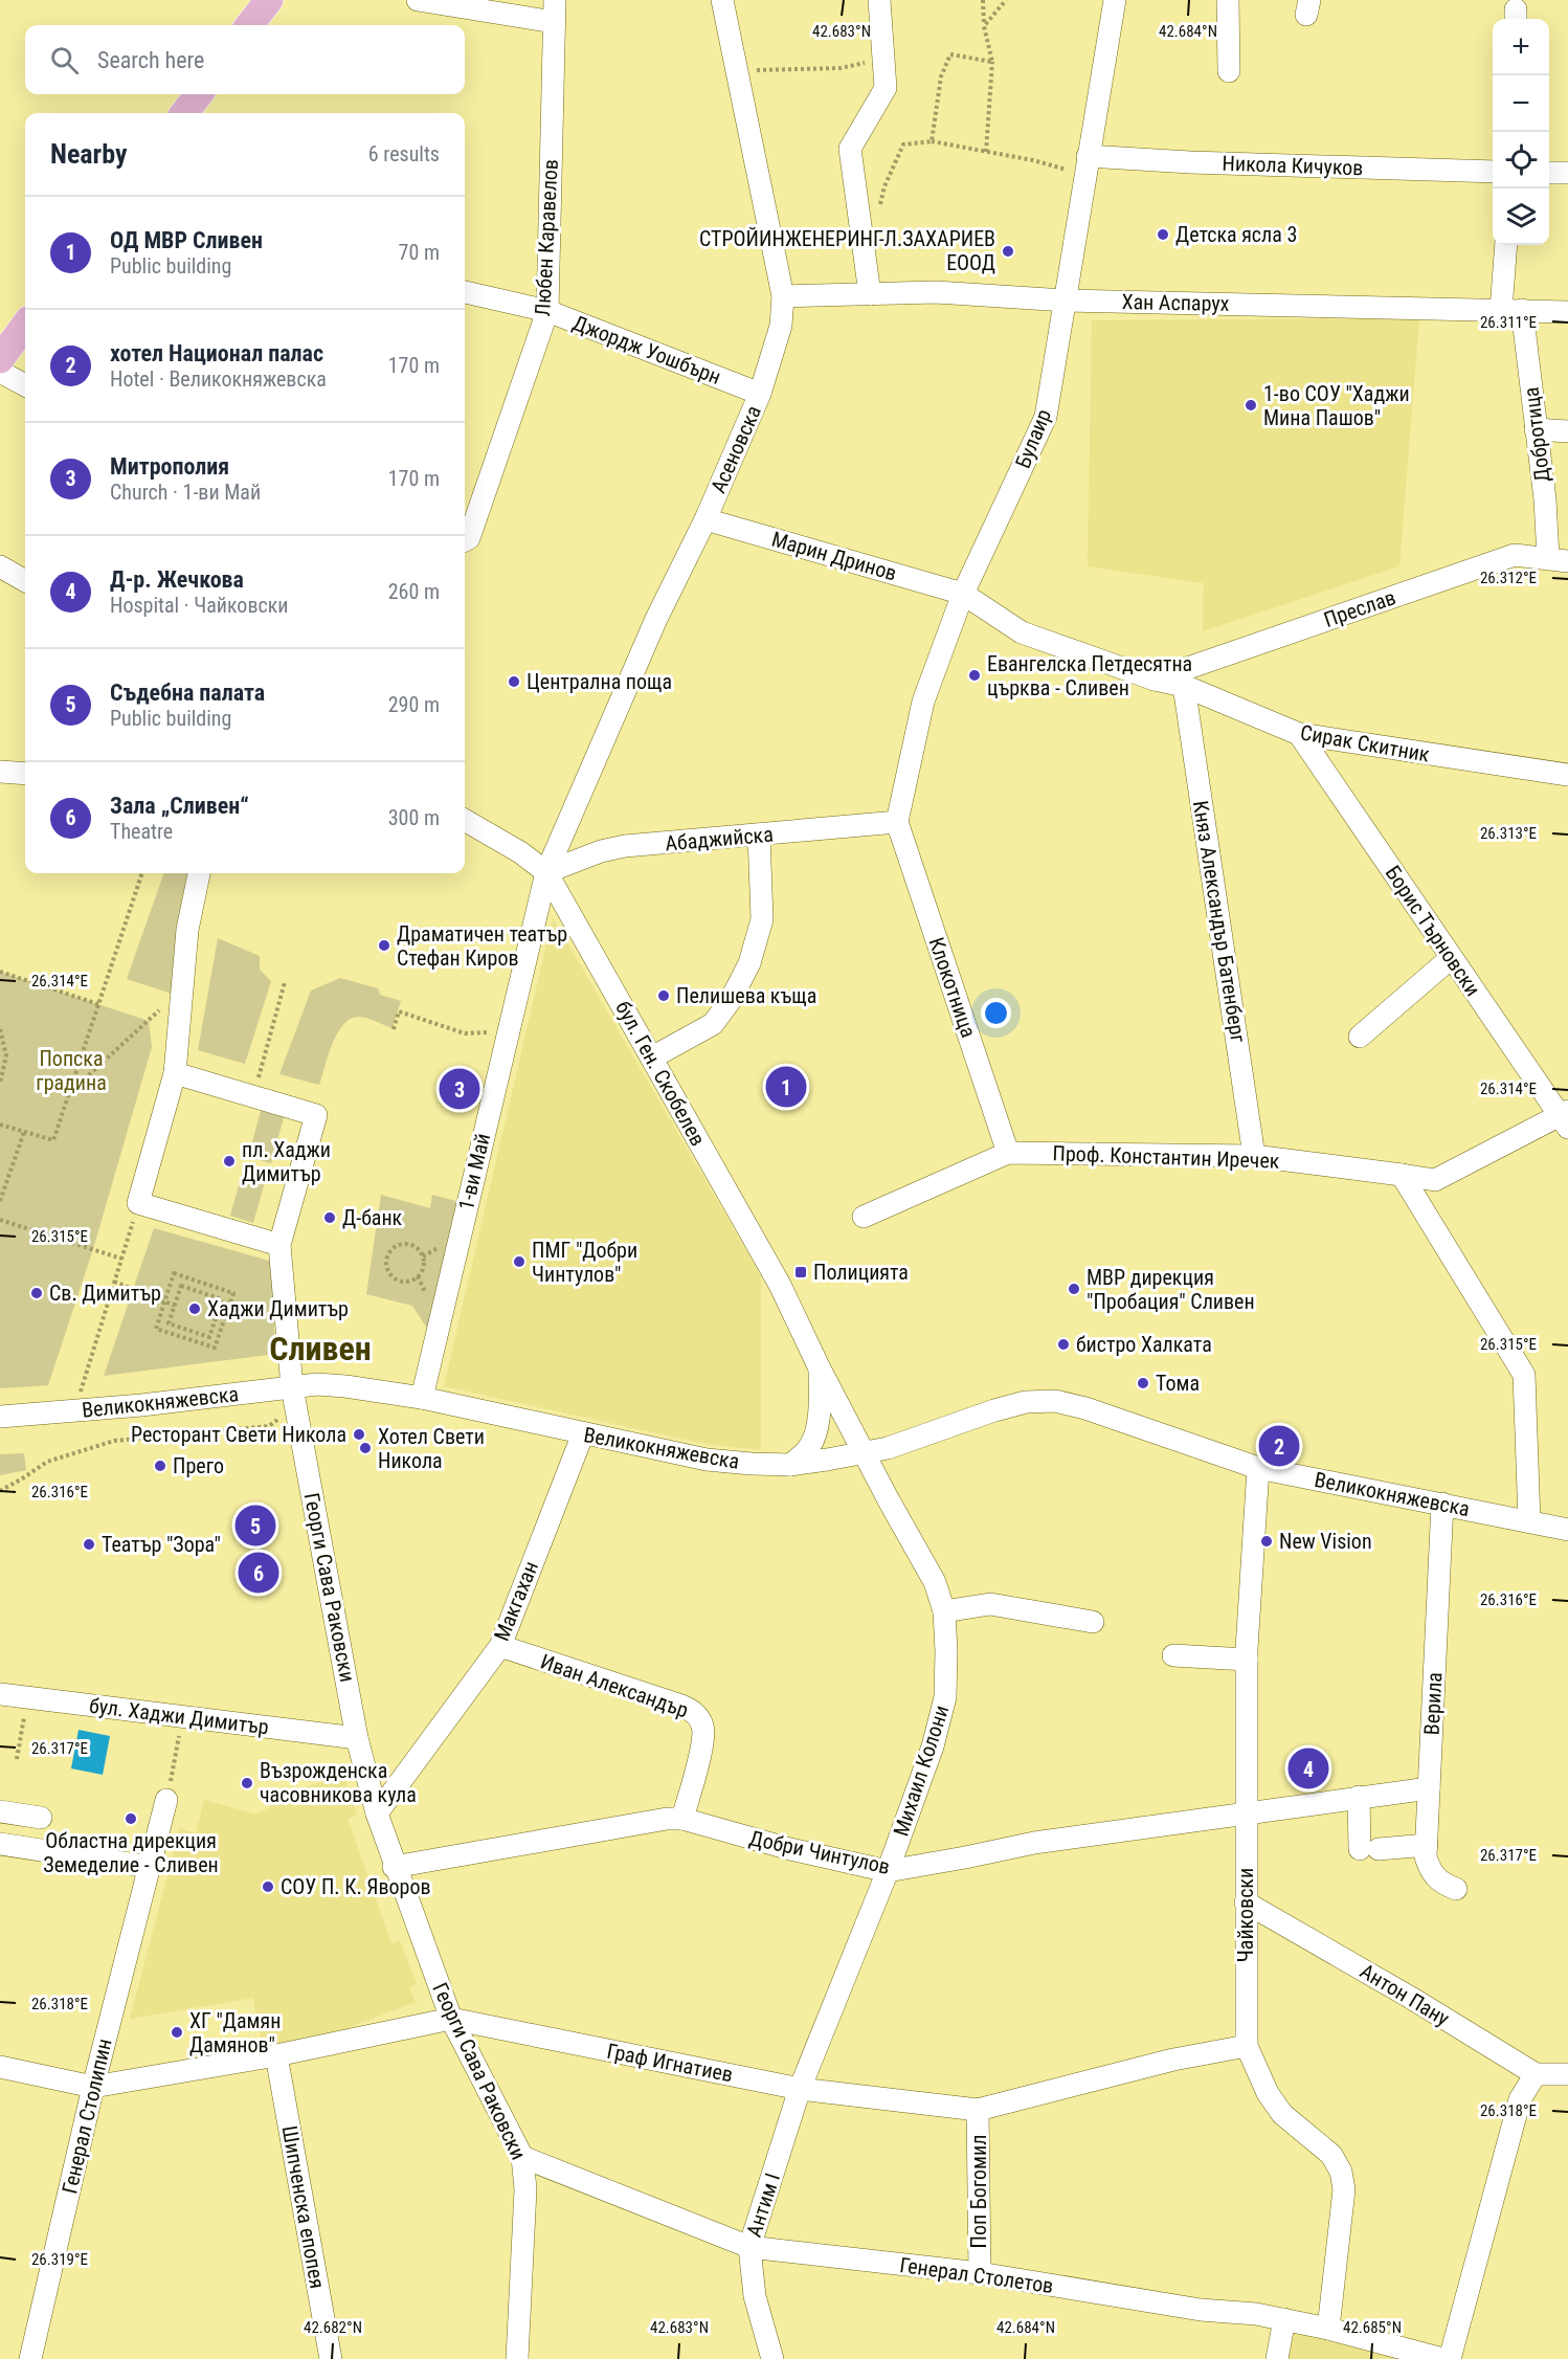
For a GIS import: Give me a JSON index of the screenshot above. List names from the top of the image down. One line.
{"streets":{"street":["Никола Кичуков","Любен Каравелов","Хан Аспарух","Джордж Уошбърн","Добротица","Булаир","Асеновска","Марин Дринов","Преслав","Сирак Скитник","Абаджийска","Княз Александър Батенберг","Борис Търновски","Клокотница","бул. Ген. Скобелев","Проф. Константин Иречек","1-ви Май","Великокняжевска","Георги Сава Раковски","Макгахан","Иван Александър","Верила","бул. Хаджи Димитър","Михаил Колони","Добри Чинтулов","Чайковски","Антон Пану","Граф Игнатиев","Генерал Столипин","Поп Богомил","Антим I","Шипченска епопея","Генерал Столетов"]},"crossings":[["Никола Кичуков","Булаир"],["Любен Каравелов","Джордж Уошбърн"],["Хан Аспарух","Добротица"],["Хан Аспарух","Булаир"],["Хан Аспарух","Асеновска"],["Джордж Уошбърн","Асеновска"],["Добротица","Преслав"],["Булаир","Марин Дринов"],["Булаир","Сирак Скитник"],["Булаир","Абаджийска"],["Булаир","Клокотница"],["Асеновска","Марин Дринов"],["Асеновска","Абаджийска"],["Асеновска","бул. Ген. Скобелев"],["Асеновска","1-ви Май"],["Марин Дринов","Сирак Скитник"],["Преслав","Сирак Скитник"],["Сирак Скитник","Княз Александър Батенберг"],["Сирак Скитник","Борис Търновски"],["Абаджийска","Клокотница"],["Абаджийска","бул. Ген. Скобелев"],["Абаджийска","1-ви Май"],["Княз Александър Батенберг","Проф. Константин Иречек"],["Борис Търновски","Проф. Константин Иречек"],["Клокотница","Проф. Константин Иречек"],["бул. Ген. Скобелев","1-ви Май"],["бул. Ген. Скобелев","Великокняжевска"],["бул. Ген. Скобелев","Михаил Колони"],["1-ви Май","Великокняжевска"],["Великокняжевска","Георги Сава Раковски"],["Великокняжевска","Макгахан"],["Великокняжевска","Верила"],["Великокняжевска","Михаил Колони"],["Великокняжевска","Чайковски"],["Георги Сава Раковски","Макгахан"],["Георги Сава Раковски","бул. Хаджи Димитър"],["Георги Сава Раковски","Добри Чинтулов"],["Георги Сава Раковски","Граф Игнатиев"],["Георги Сава Раковски","Генерал Столетов"],["Макгахан","Иван Александър"],["Иван Александър","Добри Чинтулов"],["Верила","Добри Чинтулов"],["Михаил Колони","Добри Чинтулов"],["Михаил Колони","Граф Игнатиев"],["Михаил Колони","Антим I"],["Добри Чинтулов","Чайковски"],["Чайковски","Антон Пану"],["Чайковски","Граф Игнатиев"],["Чайковски","Генерал Столетов"],["Граф Игнатиев","Генерал Столипин"],["Граф Игнатиев","Поп Богомил"],["Граф Игнатиев","Антим I"],["Граф Игнатиев","Шипченска епопея"],["Поп Богомил","Генерал Столетов"],["Антим I","Генерал Столетов"]],"districts":["Сливен"],"parks":["Попска градина"],"places":{"other":["Детска ясла 3","СТРОЙИНЖЕНЕРИНГ-Л.ЗАХАРИЕВ ЕООД","1-во СОУ \"Хаджи Мина Пашов\"","Евангелска Петдесятна църква - Сливен","Централна поща","Драматичен театър Стефан Киров","Пелишева къща","пл. Хаджи Димитър","Д-банк","ПМГ \"Добри Чинтулов\"","МВР дирекция \"Пробация\" Сливен","Св. Димитър","Хаджи Димитър","бистро Халката","Тома","Ресторант Свети Никола","Хотел Свети Никола","Прего","New Vision","Театър \"Зора\"","Възрожденска часовникова кула","Областна дирекция Земеделие - Сливен","СОУ П. К. Яворов","ХГ \"Дамян Дамянов\""],"transit":["Полицията"]},"page":{"map_buttons":["+","−"],"search":"Search here","heading":["Nearby","6 results"],"list":[{"mark":"1","name":"ОД МВР Сливен","note":"Public building","value":"70 m"},{"mark":"2","name":"хотел Национал палас","note":"Hotel · Великокняжевска","value":"170 m"},{"mark":"3","name":"Митрополия","note":"Church · 1-ви Май","value":"170 m"},{"mark":"4","name":"Д-р. Жечкова","note":"Hospital · Чайковски","value":"260 m"},{"mark":"5","name":"Съдебна палата","note":"Public building","value":"290 m"},{"mark":"6","name":"Зала „Сливен“","note":"Theatre","value":"300 m"}],"pins":["1","3","2","5","6","4"]},"coordinates":["42.683°N","42.684°N","26.311°E","26.312°E","26.313°E","26.314°E","26.315°E","26.316°E","26.317°E","26.318°E","26.319°E","42.682°N","42.685°N"]}
